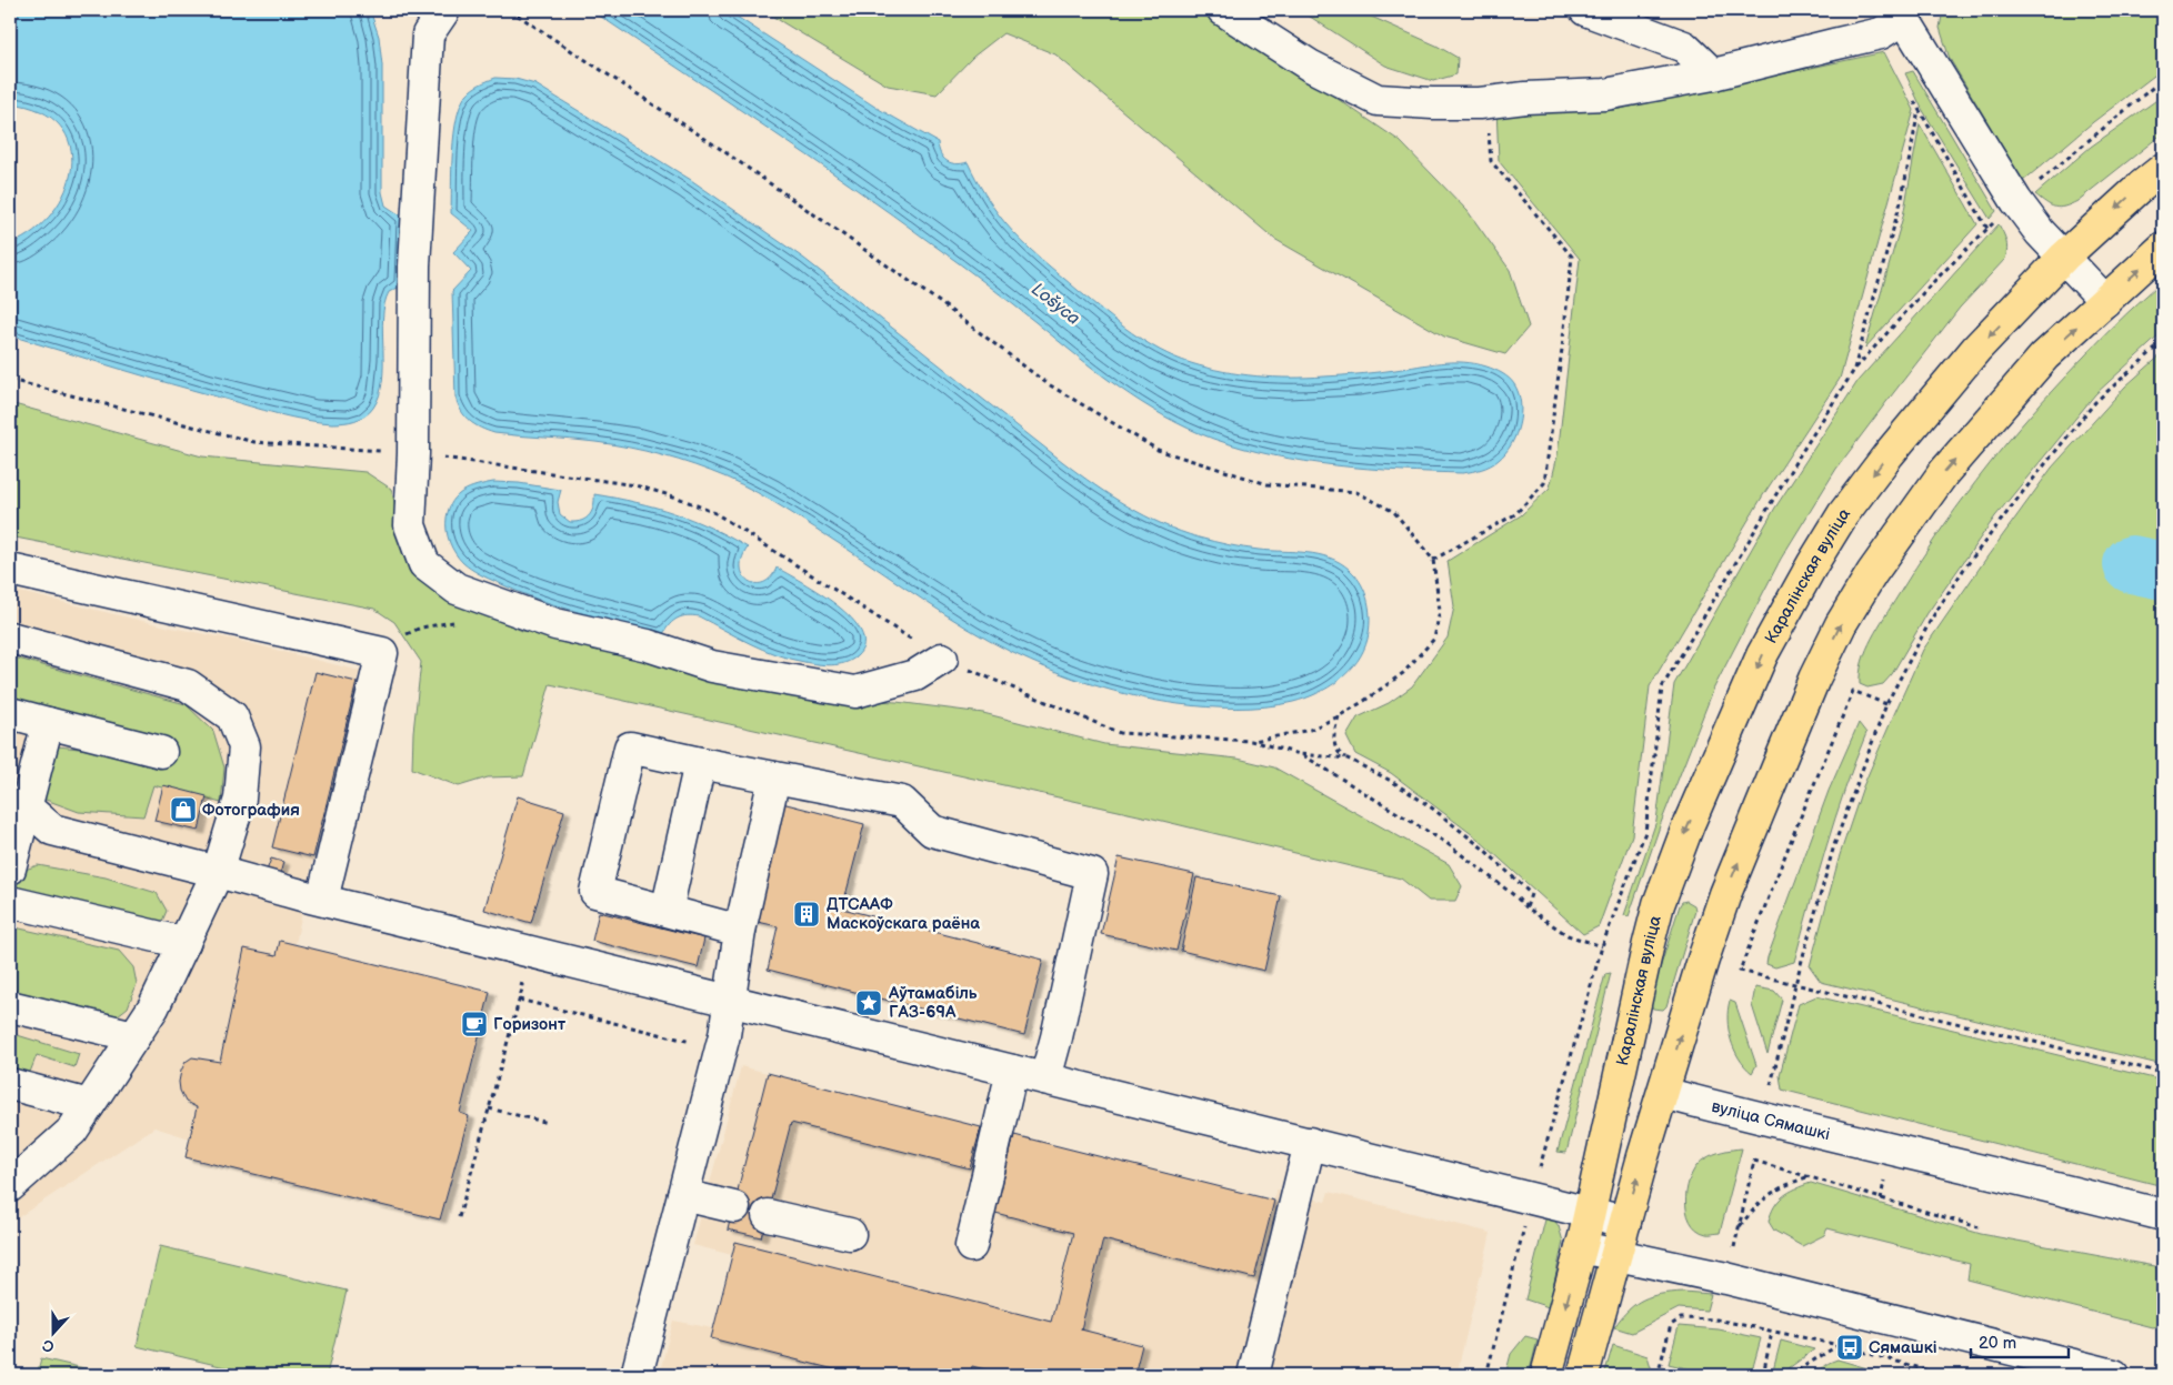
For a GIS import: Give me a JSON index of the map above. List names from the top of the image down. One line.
{"streets":{"main road":["Каралінская вуліца"],"street":["вуліца Сямашкі"]},"water":["Lošyca"],"places":{"shop":["Фотография"],"building":["ДТСААФ Маскоўскага раёна"],"place":["Аўтамабіль ГАЗ-69А"],"cafe":["Горизонт"],"bus stop":["Сямашкі"]},"scale_bar":"20 m","north":"bottom"}
